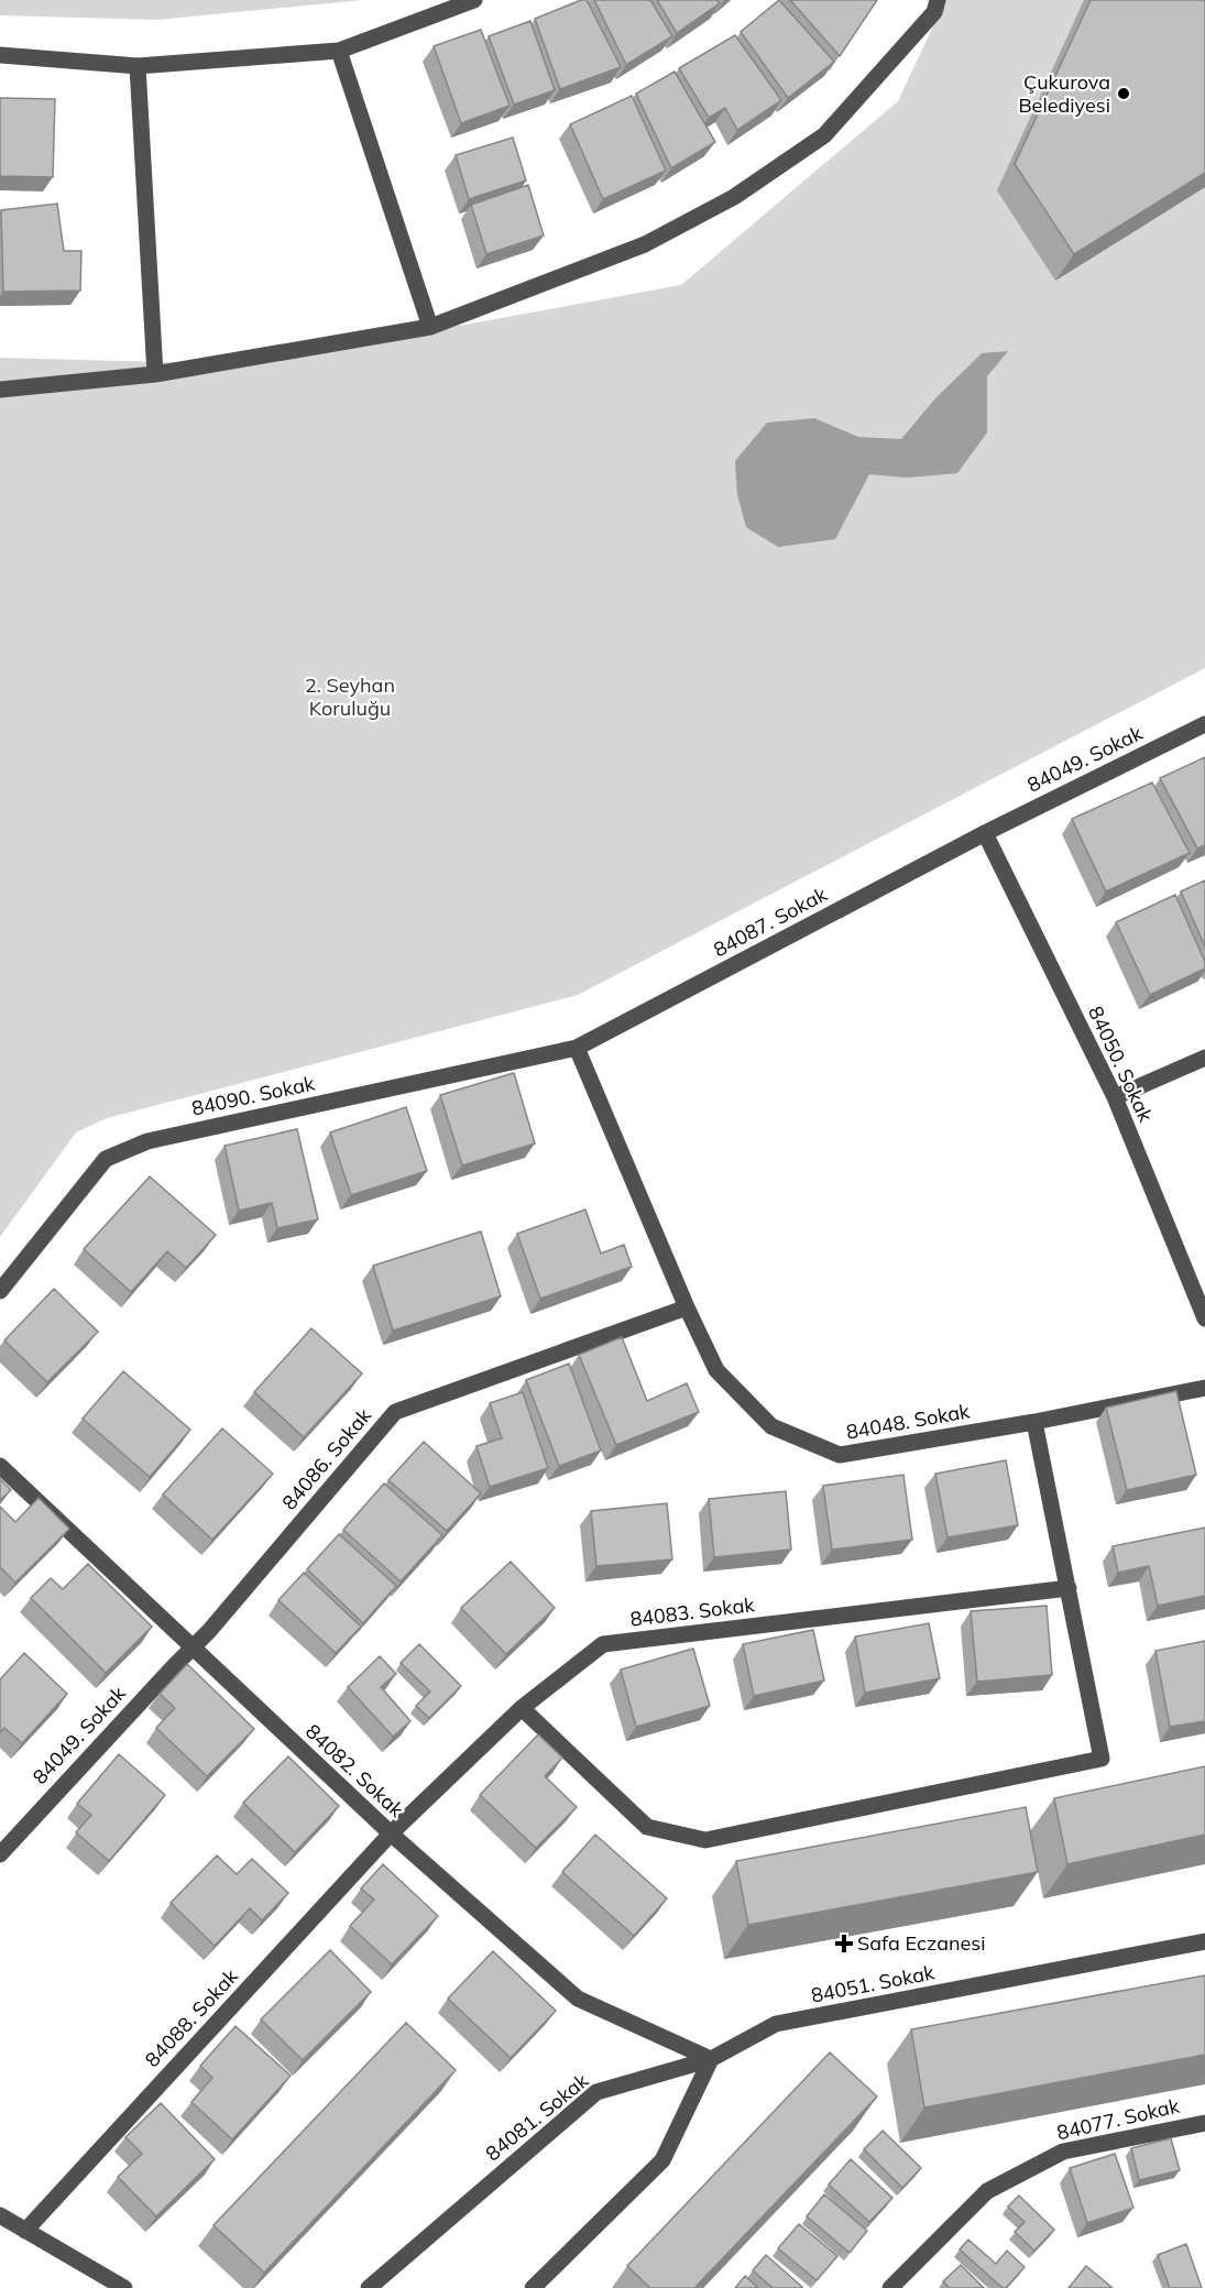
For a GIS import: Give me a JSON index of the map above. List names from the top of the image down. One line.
{"streets":{"street":["84049. Sokak","84087. Sokak","84050. Sokak","84090. Sokak","84048. Sokak","84086. Sokak","84083. Sokak","84082. Sokak","84051. Sokak","84088. Sokak","84081. Sokak","84077. Sokak"]},"crossings":[["84049. Sokak","84087. Sokak"],["84049. Sokak","84050. Sokak"],["84049. Sokak","84086. Sokak"],["84049. Sokak","84082. Sokak"],["84087. Sokak","84050. Sokak"],["84087. Sokak","84090. Sokak"],["84087. Sokak","84048. Sokak"],["84090. Sokak","84048. Sokak"],["84048. Sokak","84086. Sokak"],["84086. Sokak","84082. Sokak"],["84083. Sokak","84082. Sokak"],["84083. Sokak","84088. Sokak"],["84082. Sokak","84051. Sokak"],["84082. Sokak","84088. Sokak"],["84082. Sokak","84081. Sokak"],["84051. Sokak","84081. Sokak"]],"parks":["2. Seyhan Koruluğu"],"places":{"other":["Çukurova Belediyesi"],"health":["Safa Eczanesi"]}}
